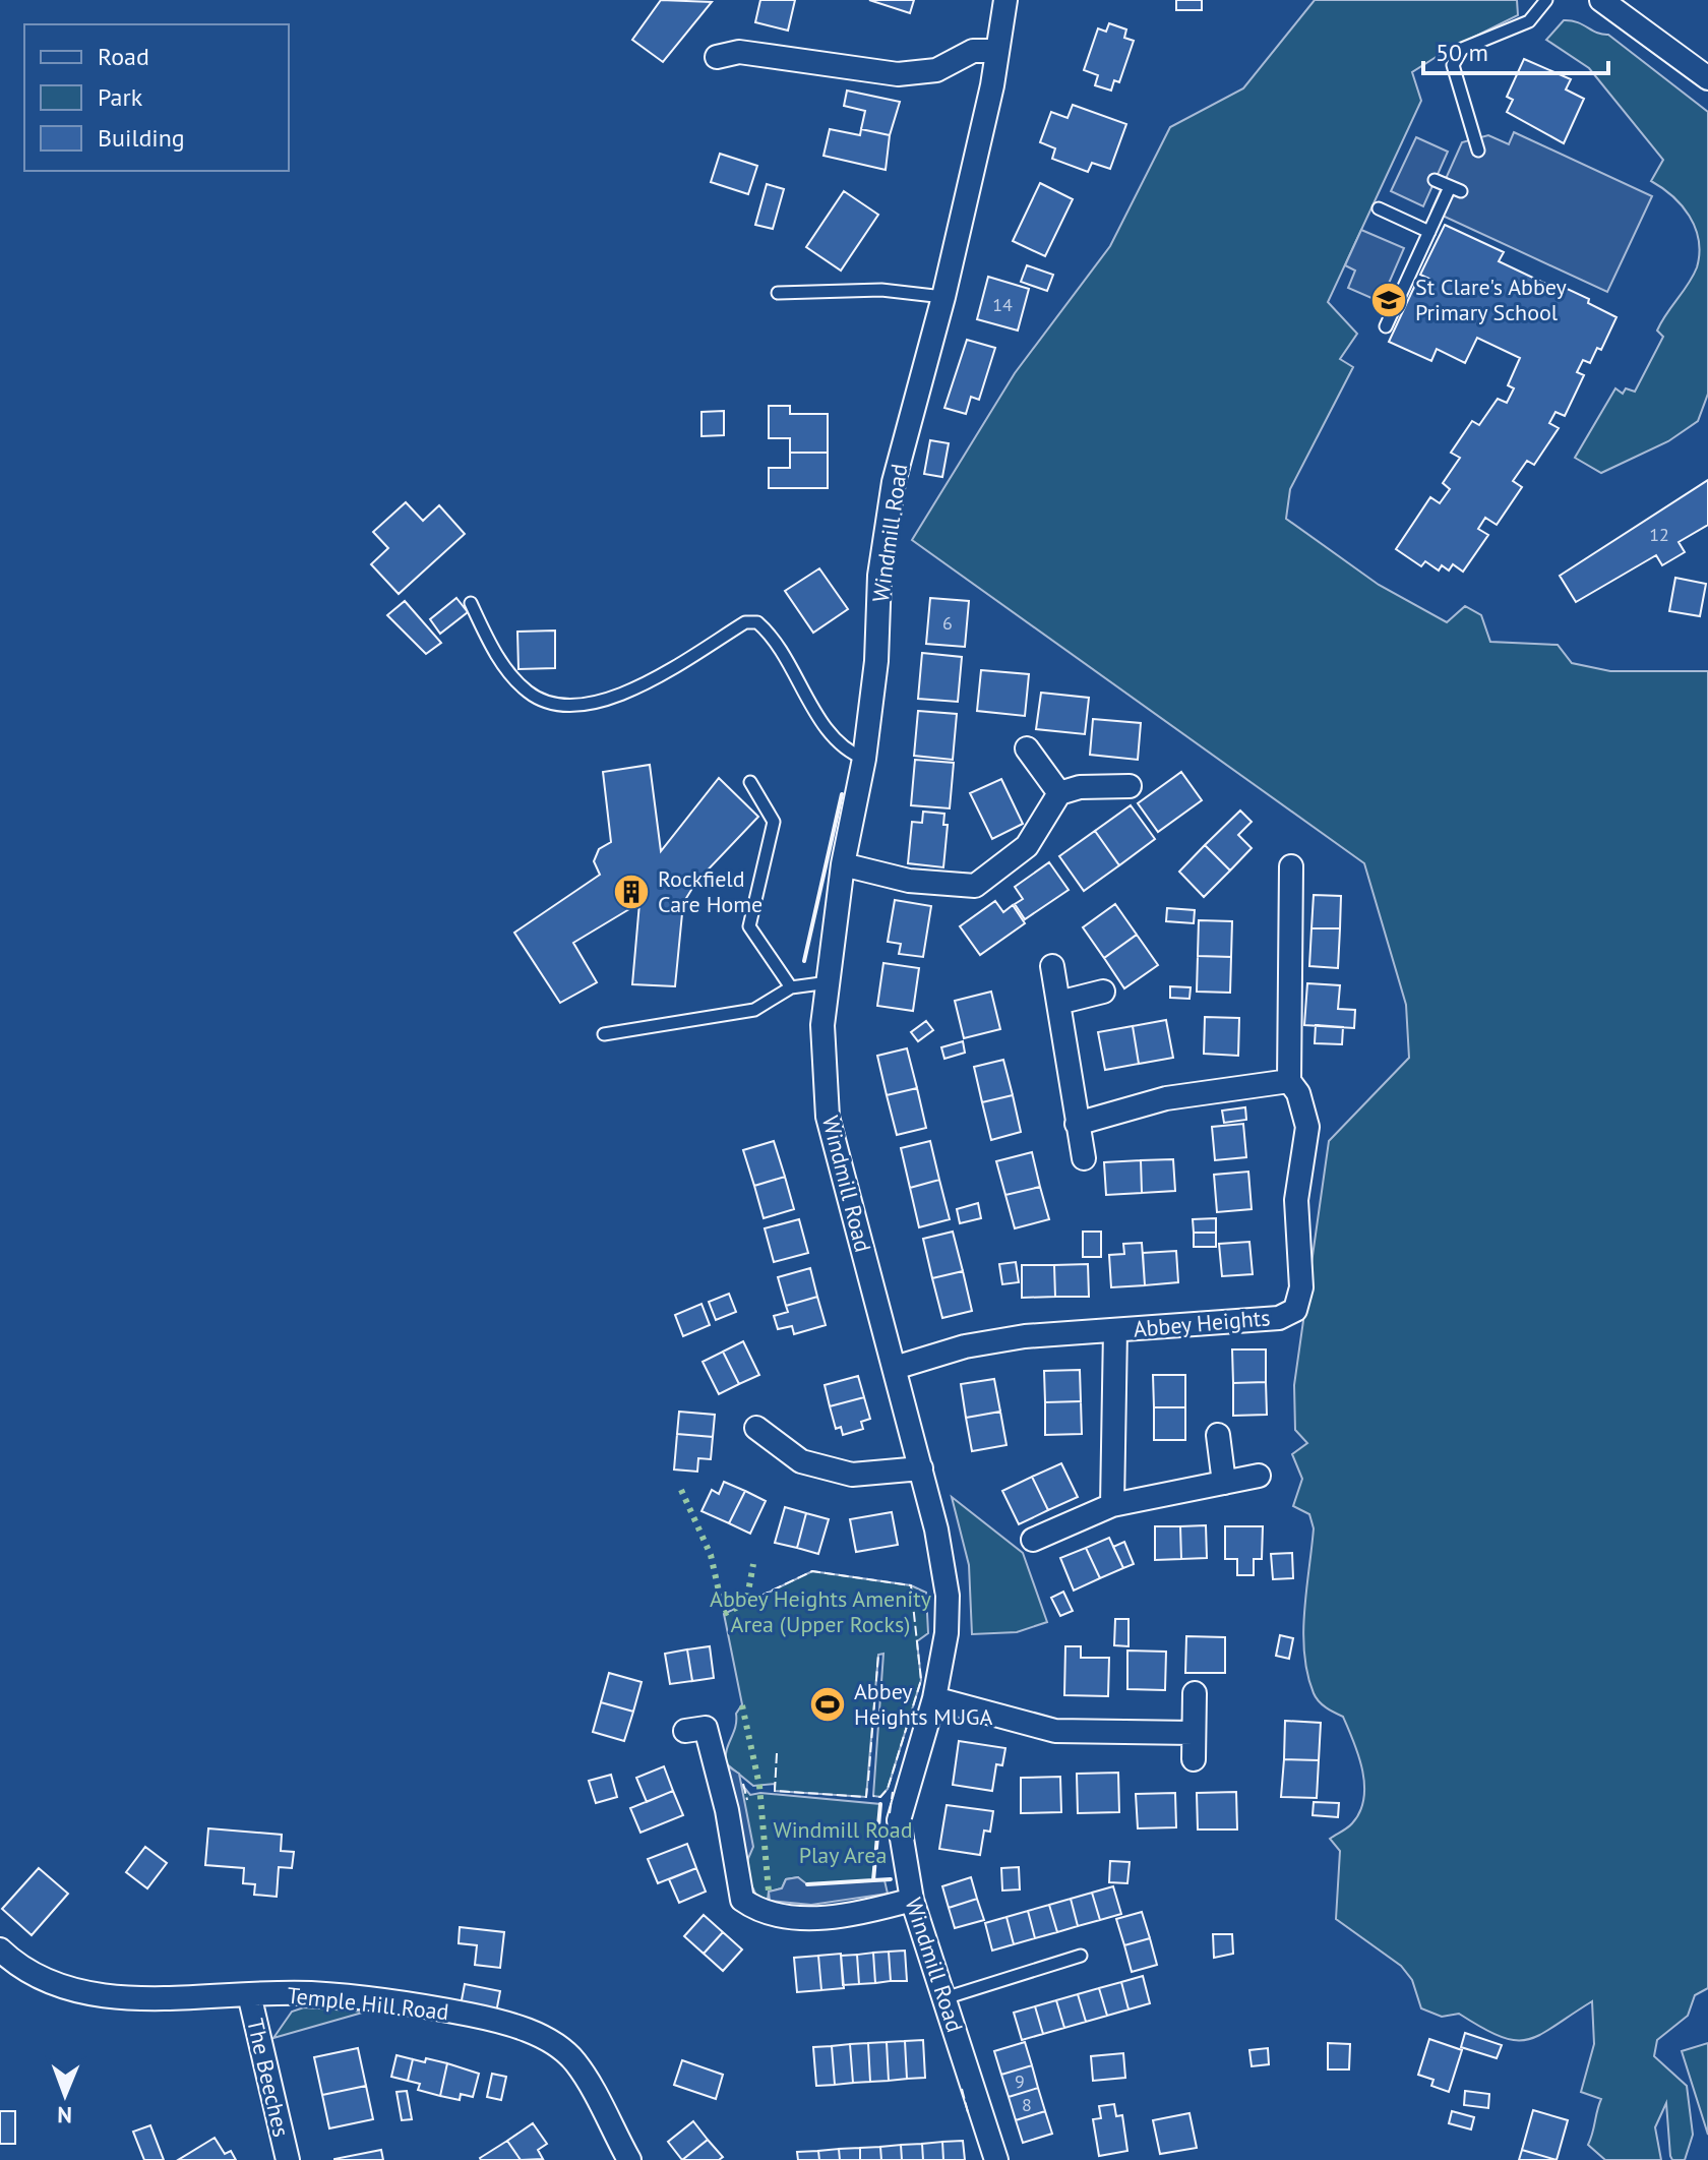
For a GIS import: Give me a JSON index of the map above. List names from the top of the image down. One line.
{"streets":{"street":["Windmill Road","Abbey Heights","Temple Hill Road","The Beeches"]},"crossings":[["Windmill Road","Abbey Heights"],["Temple Hill Road","The Beeches"]],"parks":["Abbey Heights Amenity Area (Upper Rocks)","Windmill Road Play Area"],"places":{"school or university":["St Clare's Abbey Primary School"],"building":["Rockfield Care Home"],"sports":["Abbey Heights MUGA"]},"house_numbers":["14","12","6","9","8"],"legend":["Road","Park","Building"],"scale_bar":"50 m","north":"bottom"}
